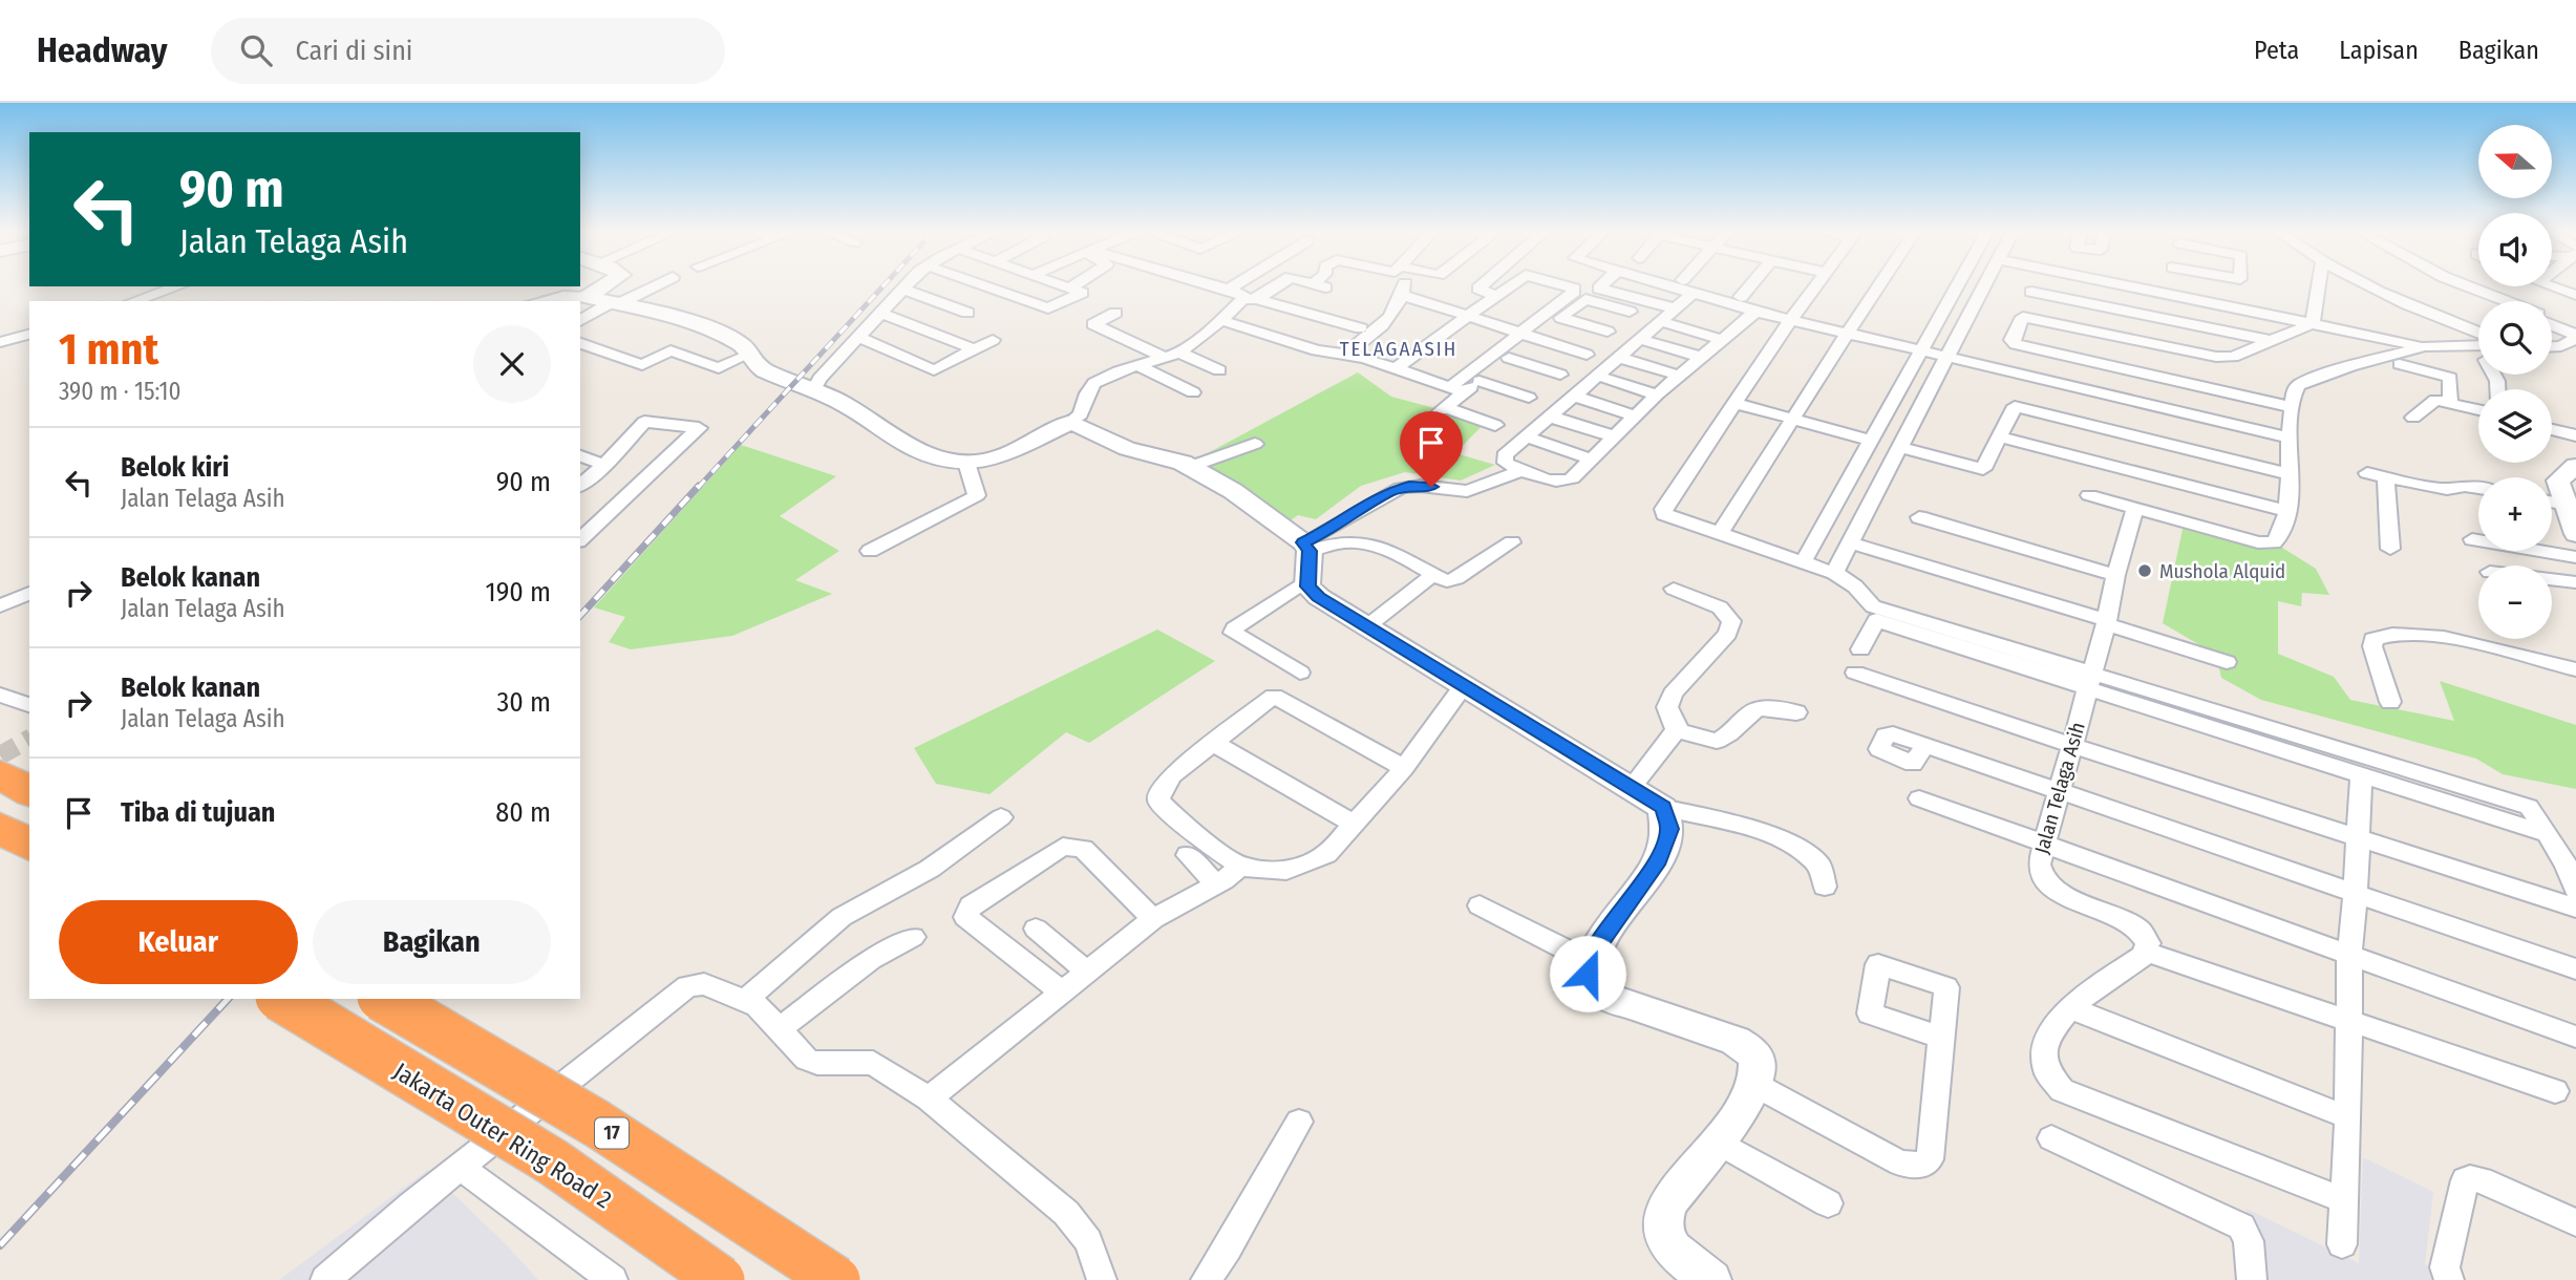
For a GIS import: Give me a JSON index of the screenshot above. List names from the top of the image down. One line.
{"streets":{"highway":["17","Jakarta Outer Ring Road 2"],"street":["Jalan Telaga Asih"]},"districts":["TELAGAASIH"],"places":["Mushola Alquid"],"north":"left","page":{"header":"Headway","search":"Cari di sini","nav":["Peta","Lapisan","Bagikan"],"map_buttons":["+","−"],"turn":["90 m","Jalan Telaga Asih"],"heading":["1 mnt","390 m · 15:10"],"list":[{"name":"Belok kiri","note":"Jalan Telaga Asih","value":"90 m"},{"name":"Belok kanan","note":"Jalan Telaga Asih","value":"190 m"},{"name":"Belok kanan","note":"Jalan Telaga Asih","value":"30 m"},{"name":"Tiba di tujuan","value":"80 m"}],"buttons":["Keluar","Bagikan"]}}
